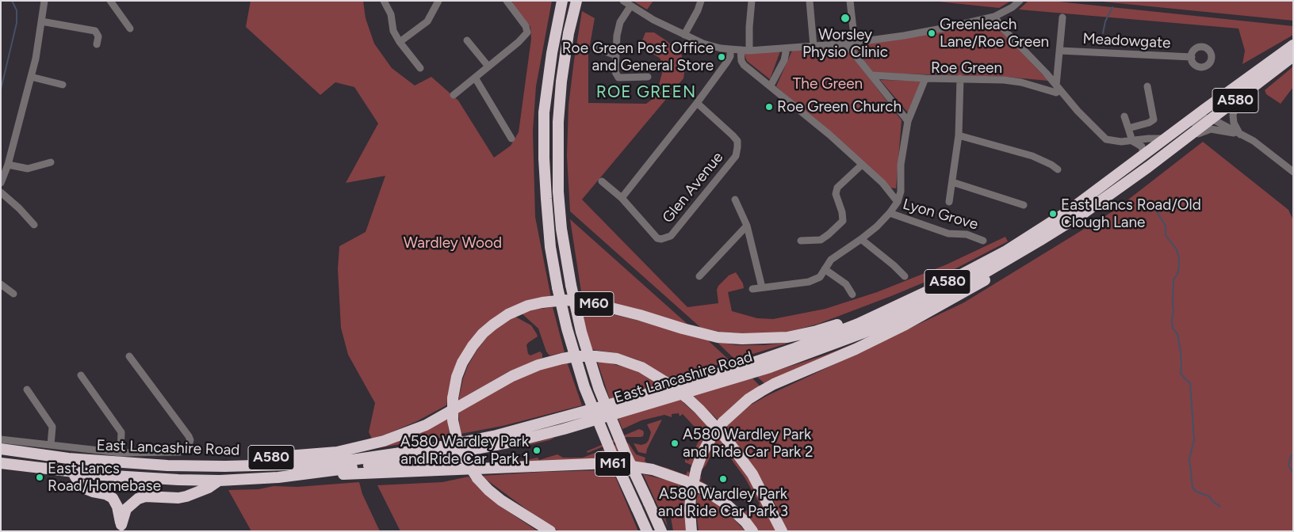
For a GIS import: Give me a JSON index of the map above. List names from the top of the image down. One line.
{"streets":{"highway":["A580","M60","East Lancashire Road","M61"],"street":["Meadowgate","Roe Green","Glen Avenue","Lyon Grove"]},"crossings":[["Roe Green","Lyon Grove"],["A580","East Lancashire Road"],["A580","M61"],["M60","East Lancashire Road"]],"districts":["ROE GREEN"],"parks":["The Green","Wardley Wood"],"places":["Worsley Physio Clinic","Greenleach Lane/Roe Green","Roe Green Post Office and General Store","Roe Green Church","East Lancs Road/Old Clough Lane","A580 Wardley Park and Ride Car Park 2","A580 Wardley Park and Ride Car Park 1","East Lancs Road/Homebase","A580 Wardley Park and Ride Car Park 3"]}
